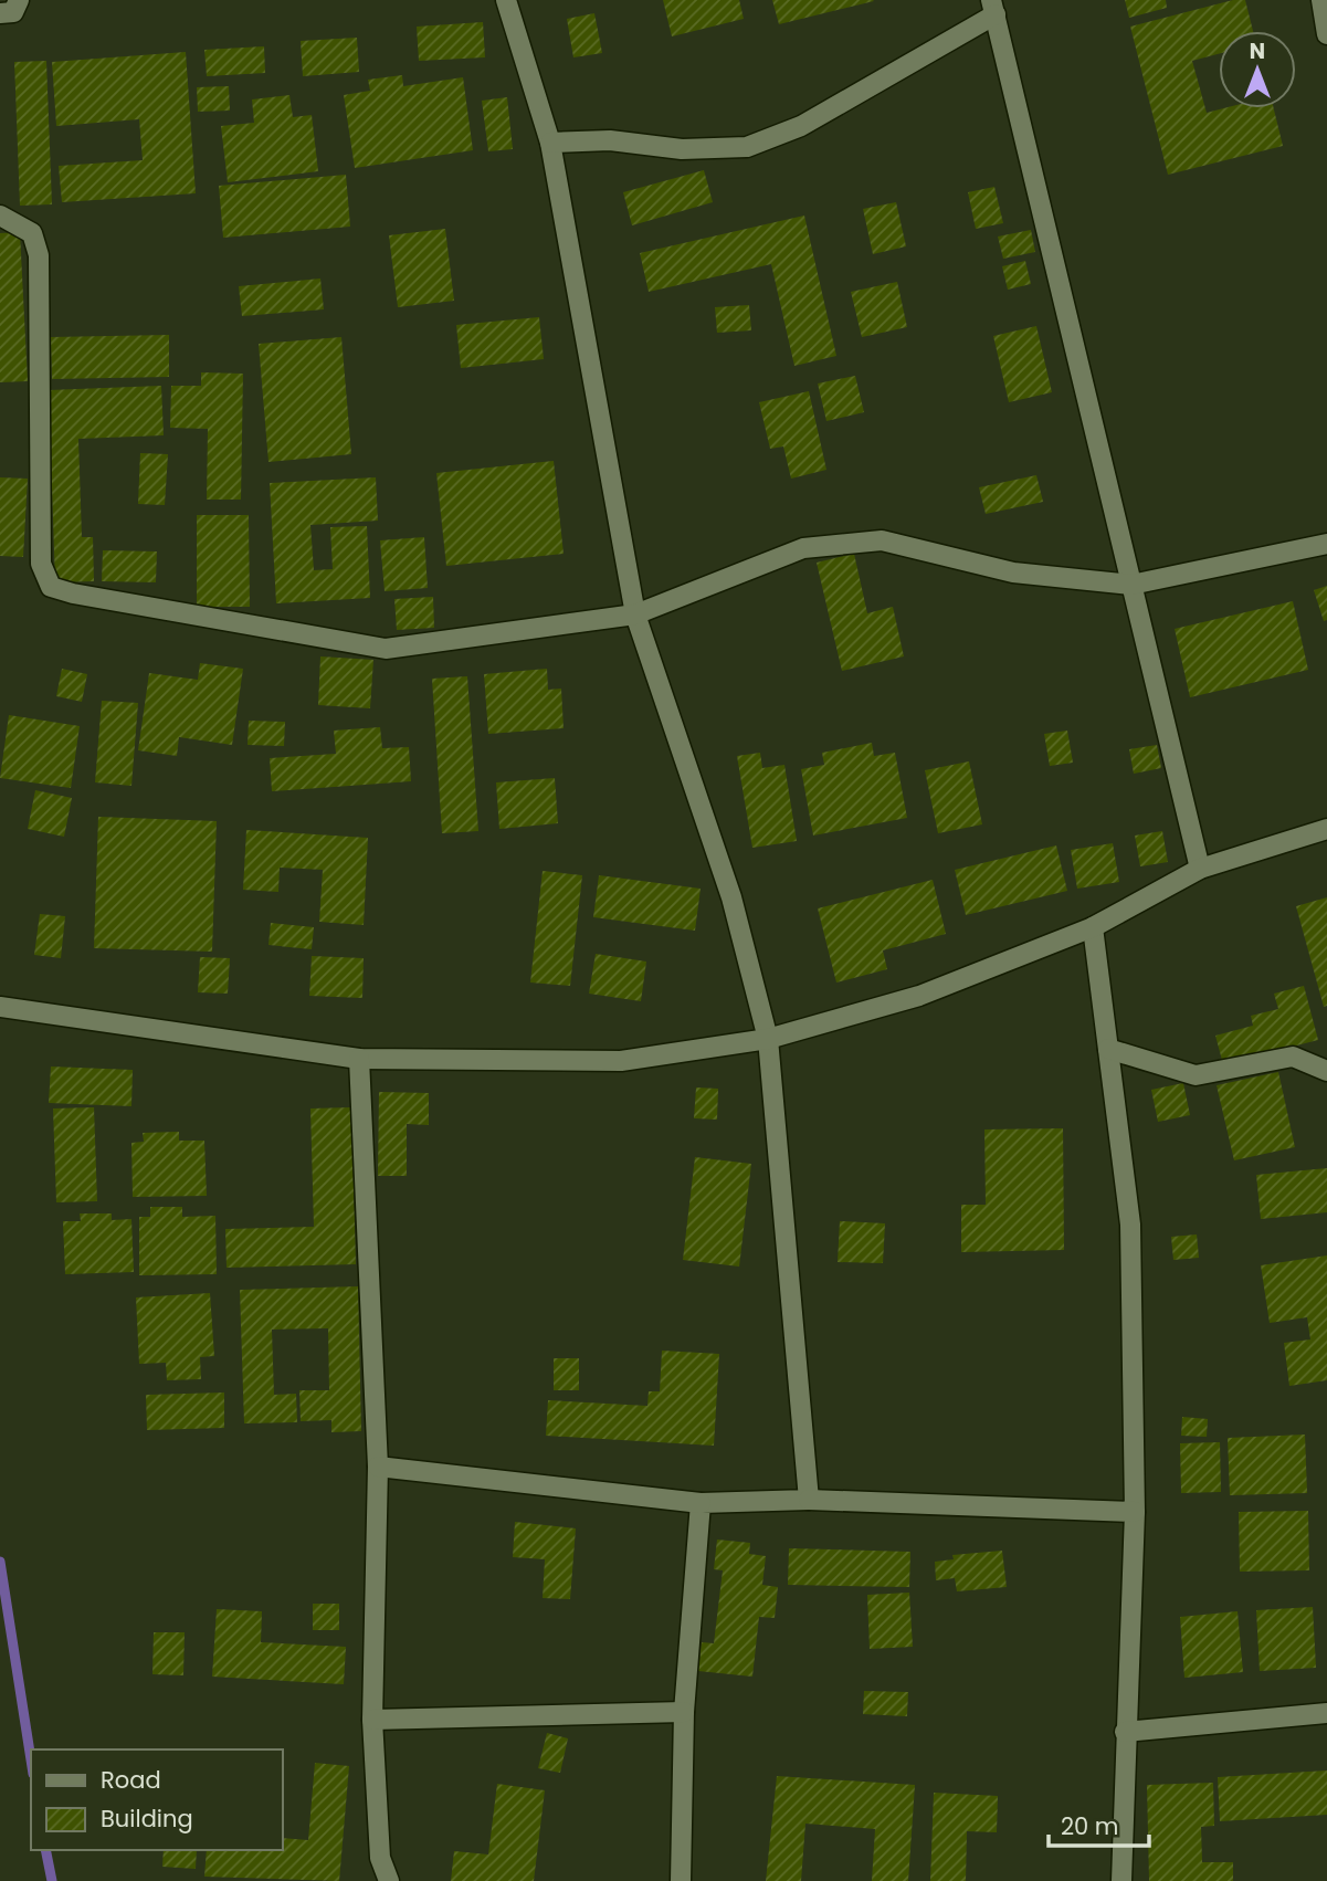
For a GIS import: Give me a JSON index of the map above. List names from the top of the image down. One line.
{"legend":["Road","Building"],"scale_bar":"20 m","north":"top"}
